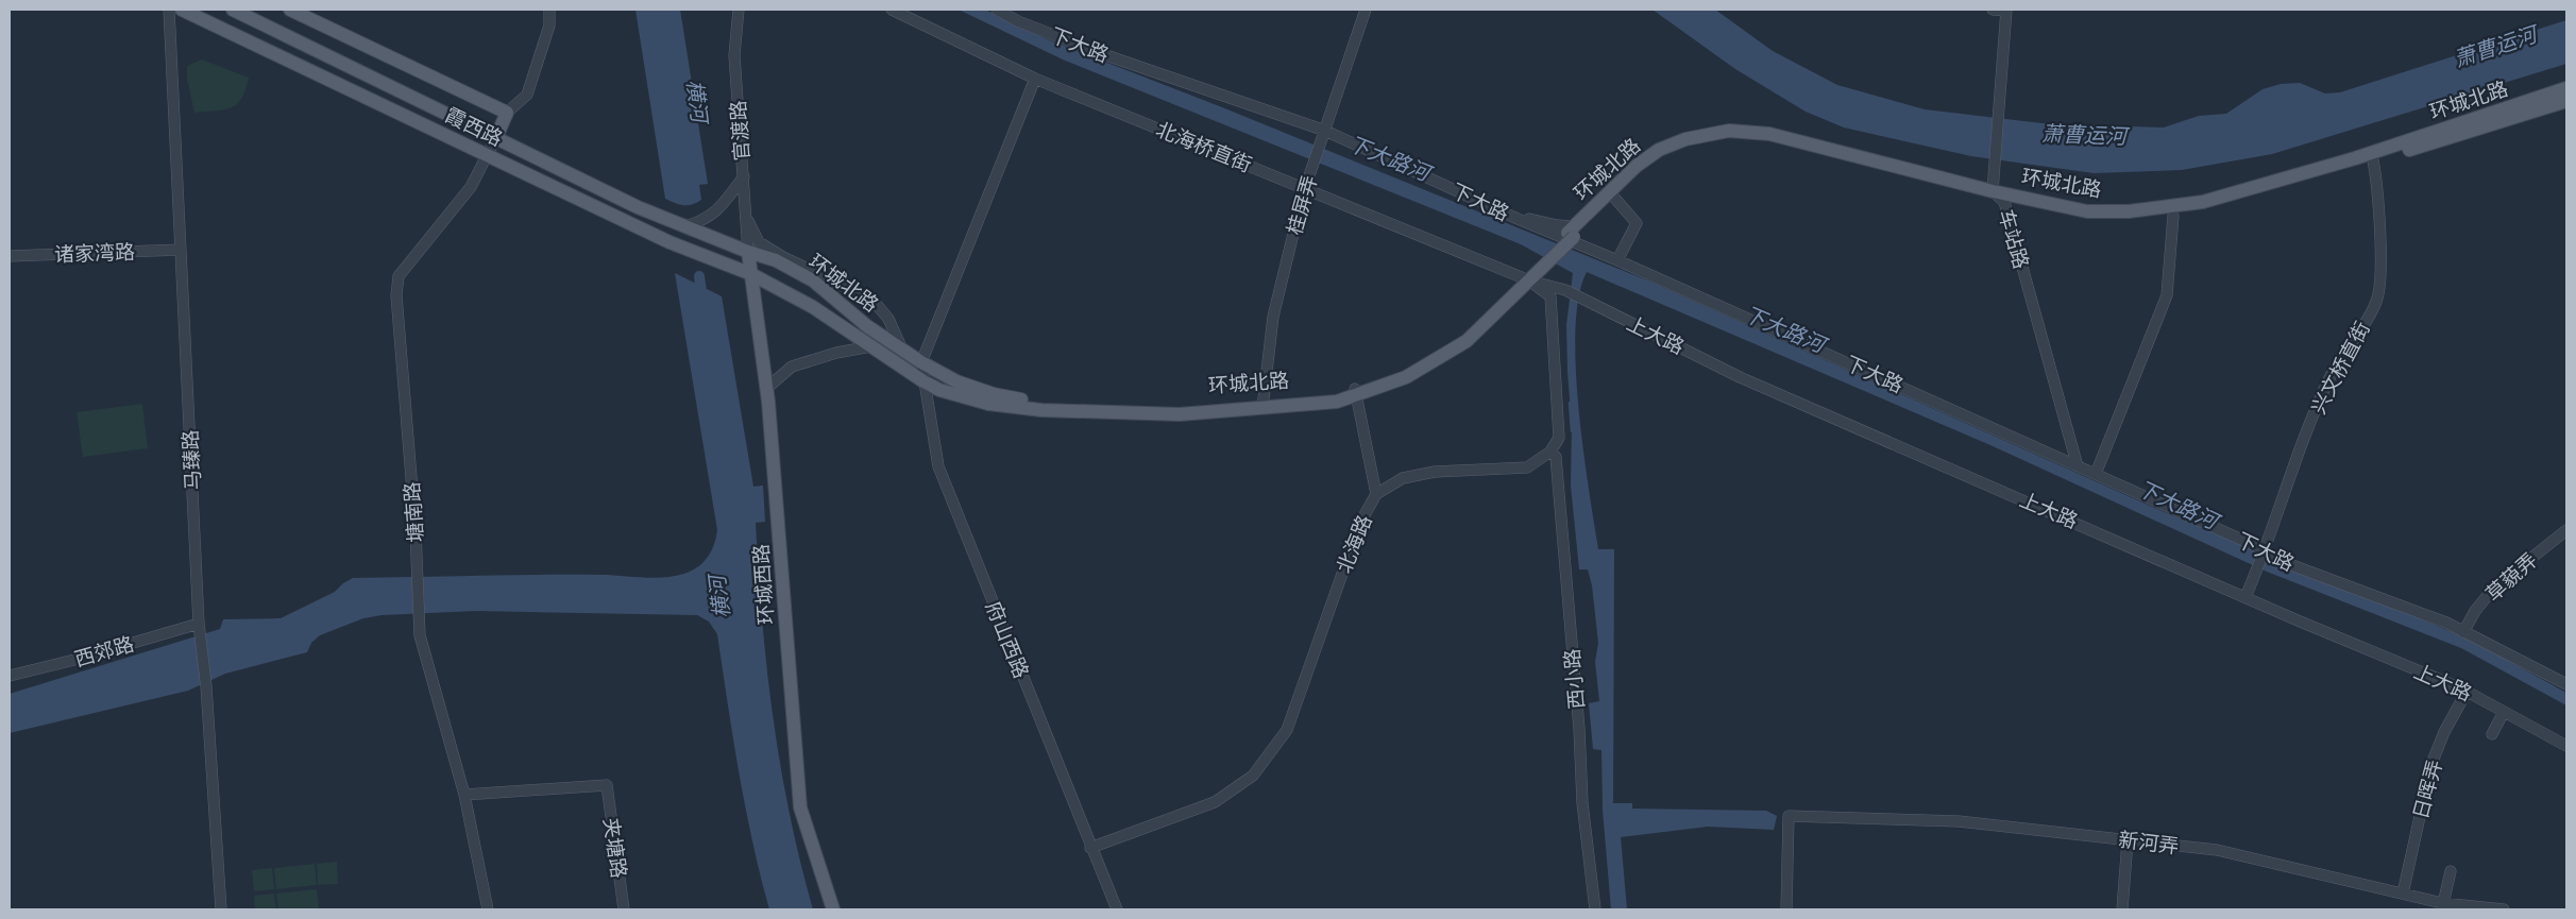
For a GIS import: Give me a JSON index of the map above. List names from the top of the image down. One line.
{"streets":{"main road":["环城北路","霞西路","环城西路"],"street":["下大路","官渡路","北海桥直街","桂屏弄","车站路","诸家湾路","上大路","兴文桥直街","马臻路","塘南路","北海路","草藐弄","府山西路","西郊路","西小路","日晖弄","新河弄","夹塘路"]},"crossings":[["下大路","桂屏弄"],["下大路","车站路"],["下大路","兴文桥直街"],["下大路","草藐弄"],["环城北路","霞西路"],["环城北路","官渡路"],["环城北路","北海桥直街"],["环城北路","桂屏弄"],["环城北路","车站路"],["环城北路","上大路"],["环城北路","兴文桥直街"],["环城北路","环城西路"],["环城北路","府山西路"],["霞西路","官渡路"],["霞西路","塘南路"],["霞西路","环城西路"],["官渡路","环城西路"],["北海桥直街","桂屏弄"],["北海桥直街","上大路"],["诸家湾路","马臻路"],["上大路","兴文桥直街"],["上大路","日晖弄"],["马臻路","西郊路"],["塘南路","夹塘路"],["北海路","府山西路"],["北海路","西小路"],["日晖弄","新河弄"]],"water":["萧曹运河","横河","下大路河"]}
